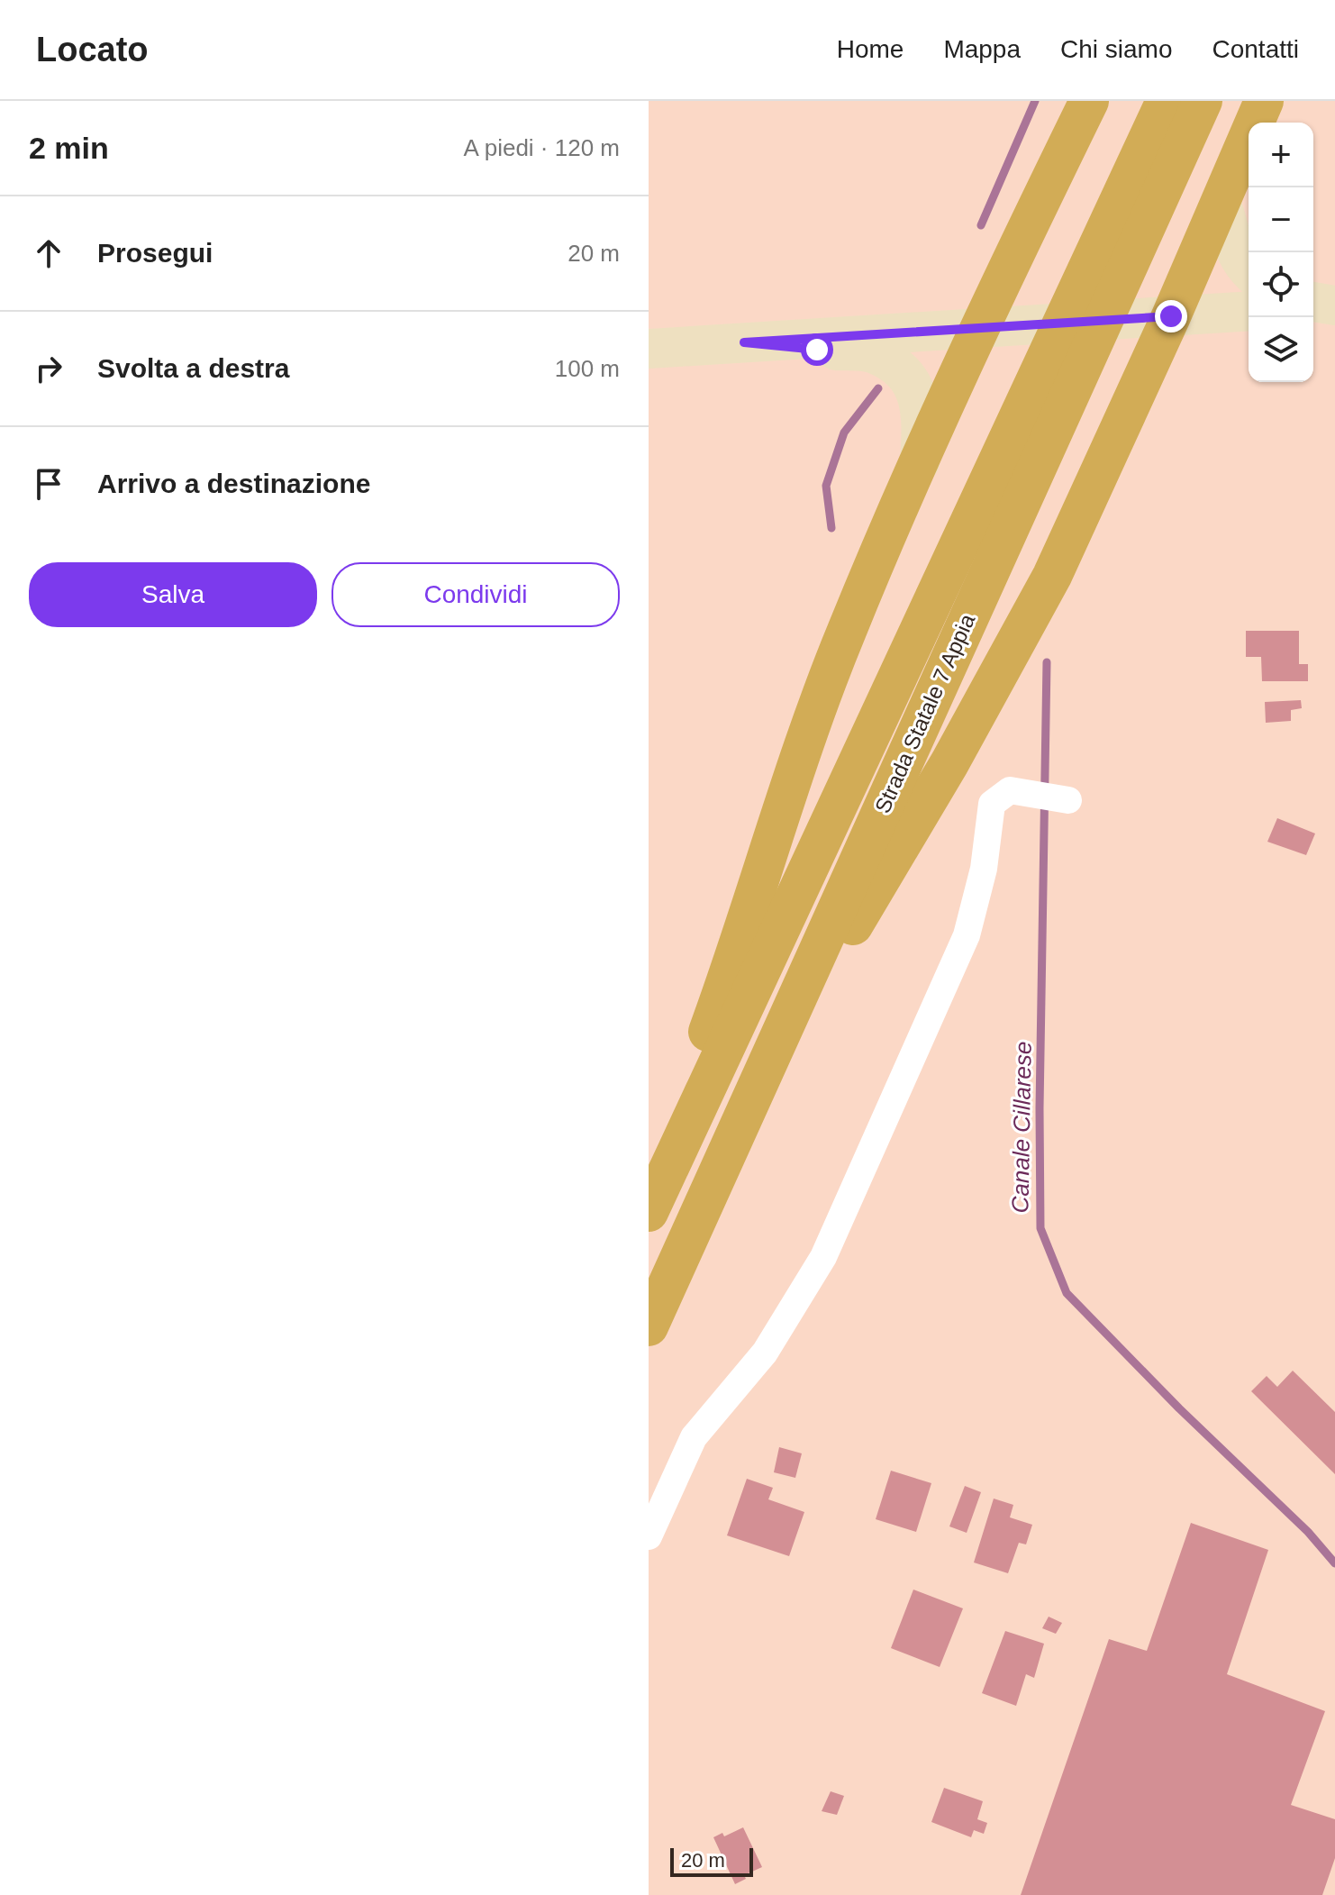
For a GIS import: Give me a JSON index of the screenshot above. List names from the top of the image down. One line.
{"streets":{"highway":["Strada Statale 7 Appia"]},"water":["Canale Cillarese"],"scale_bar":"20 m","page":{"header":"Locato","nav":["Home","Mappa","Chi siamo","Contatti"],"heading":["2 min","A piedi · 120 m"],"map_buttons":["+","−"],"list":[["Prosegui","20 m"],["Svolta a destra","100 m"],"Arrivo a destinazione"],"buttons":["Salva","Condividi"],"scale":"20 m"}}
